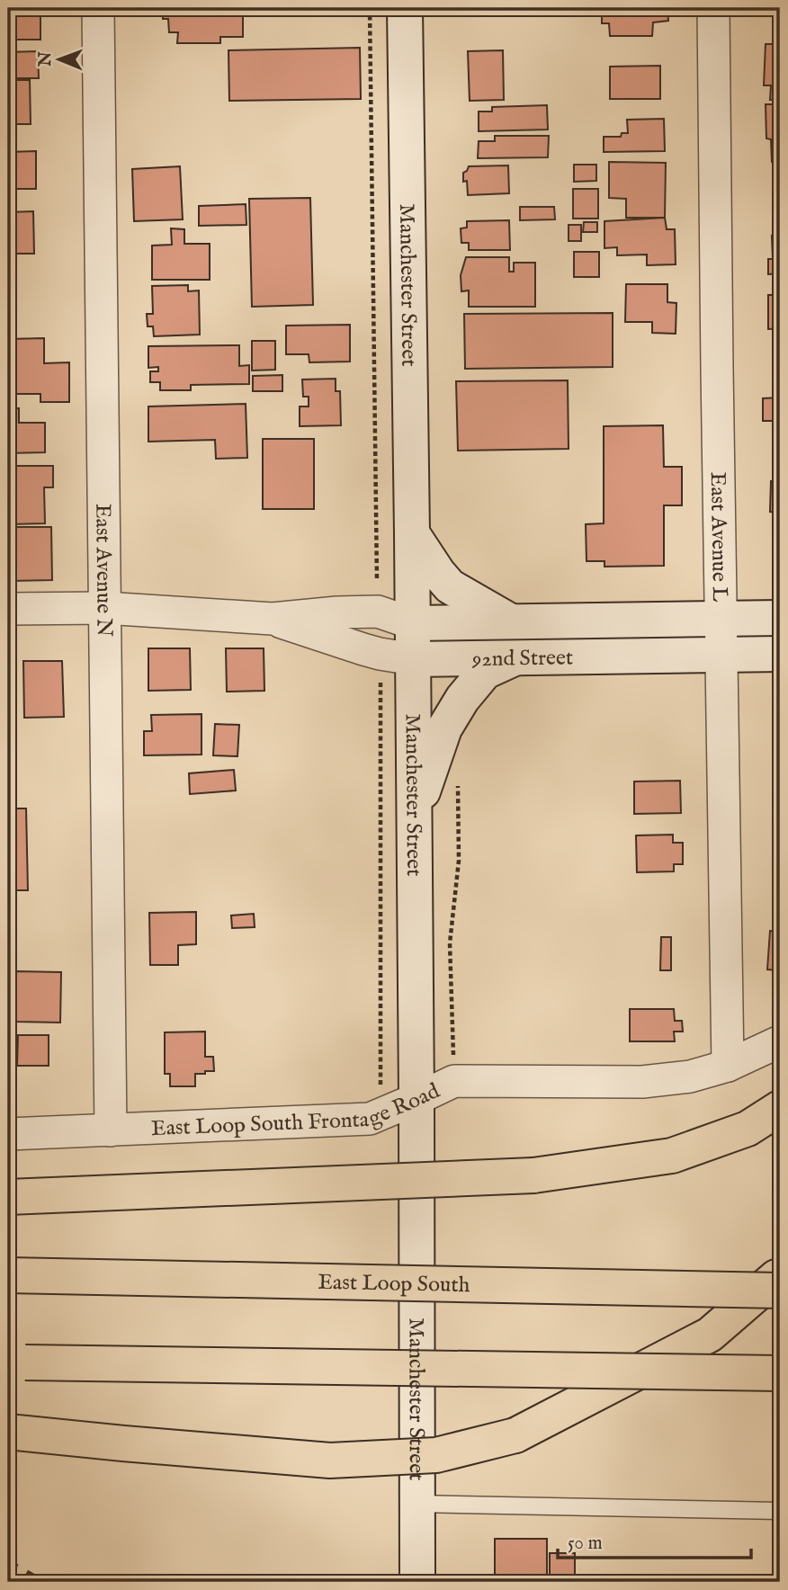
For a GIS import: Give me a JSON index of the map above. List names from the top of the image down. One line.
{"streets":{"highway":["East Loop South"],"main road":["Manchester Street","92nd Street"],"street":["East Avenue L","East Avenue N","East Loop South Frontage Road"]},"crossings":[["Manchester Street","92nd Street"],["Manchester Street","East Loop South Frontage Road"],["East Avenue L","92nd Street"],["East Avenue L","East Loop South Frontage Road"],["East Avenue N","92nd Street"],["East Avenue N","East Loop South Frontage Road"]],"scale_bar":"50 m","north":"left"}
